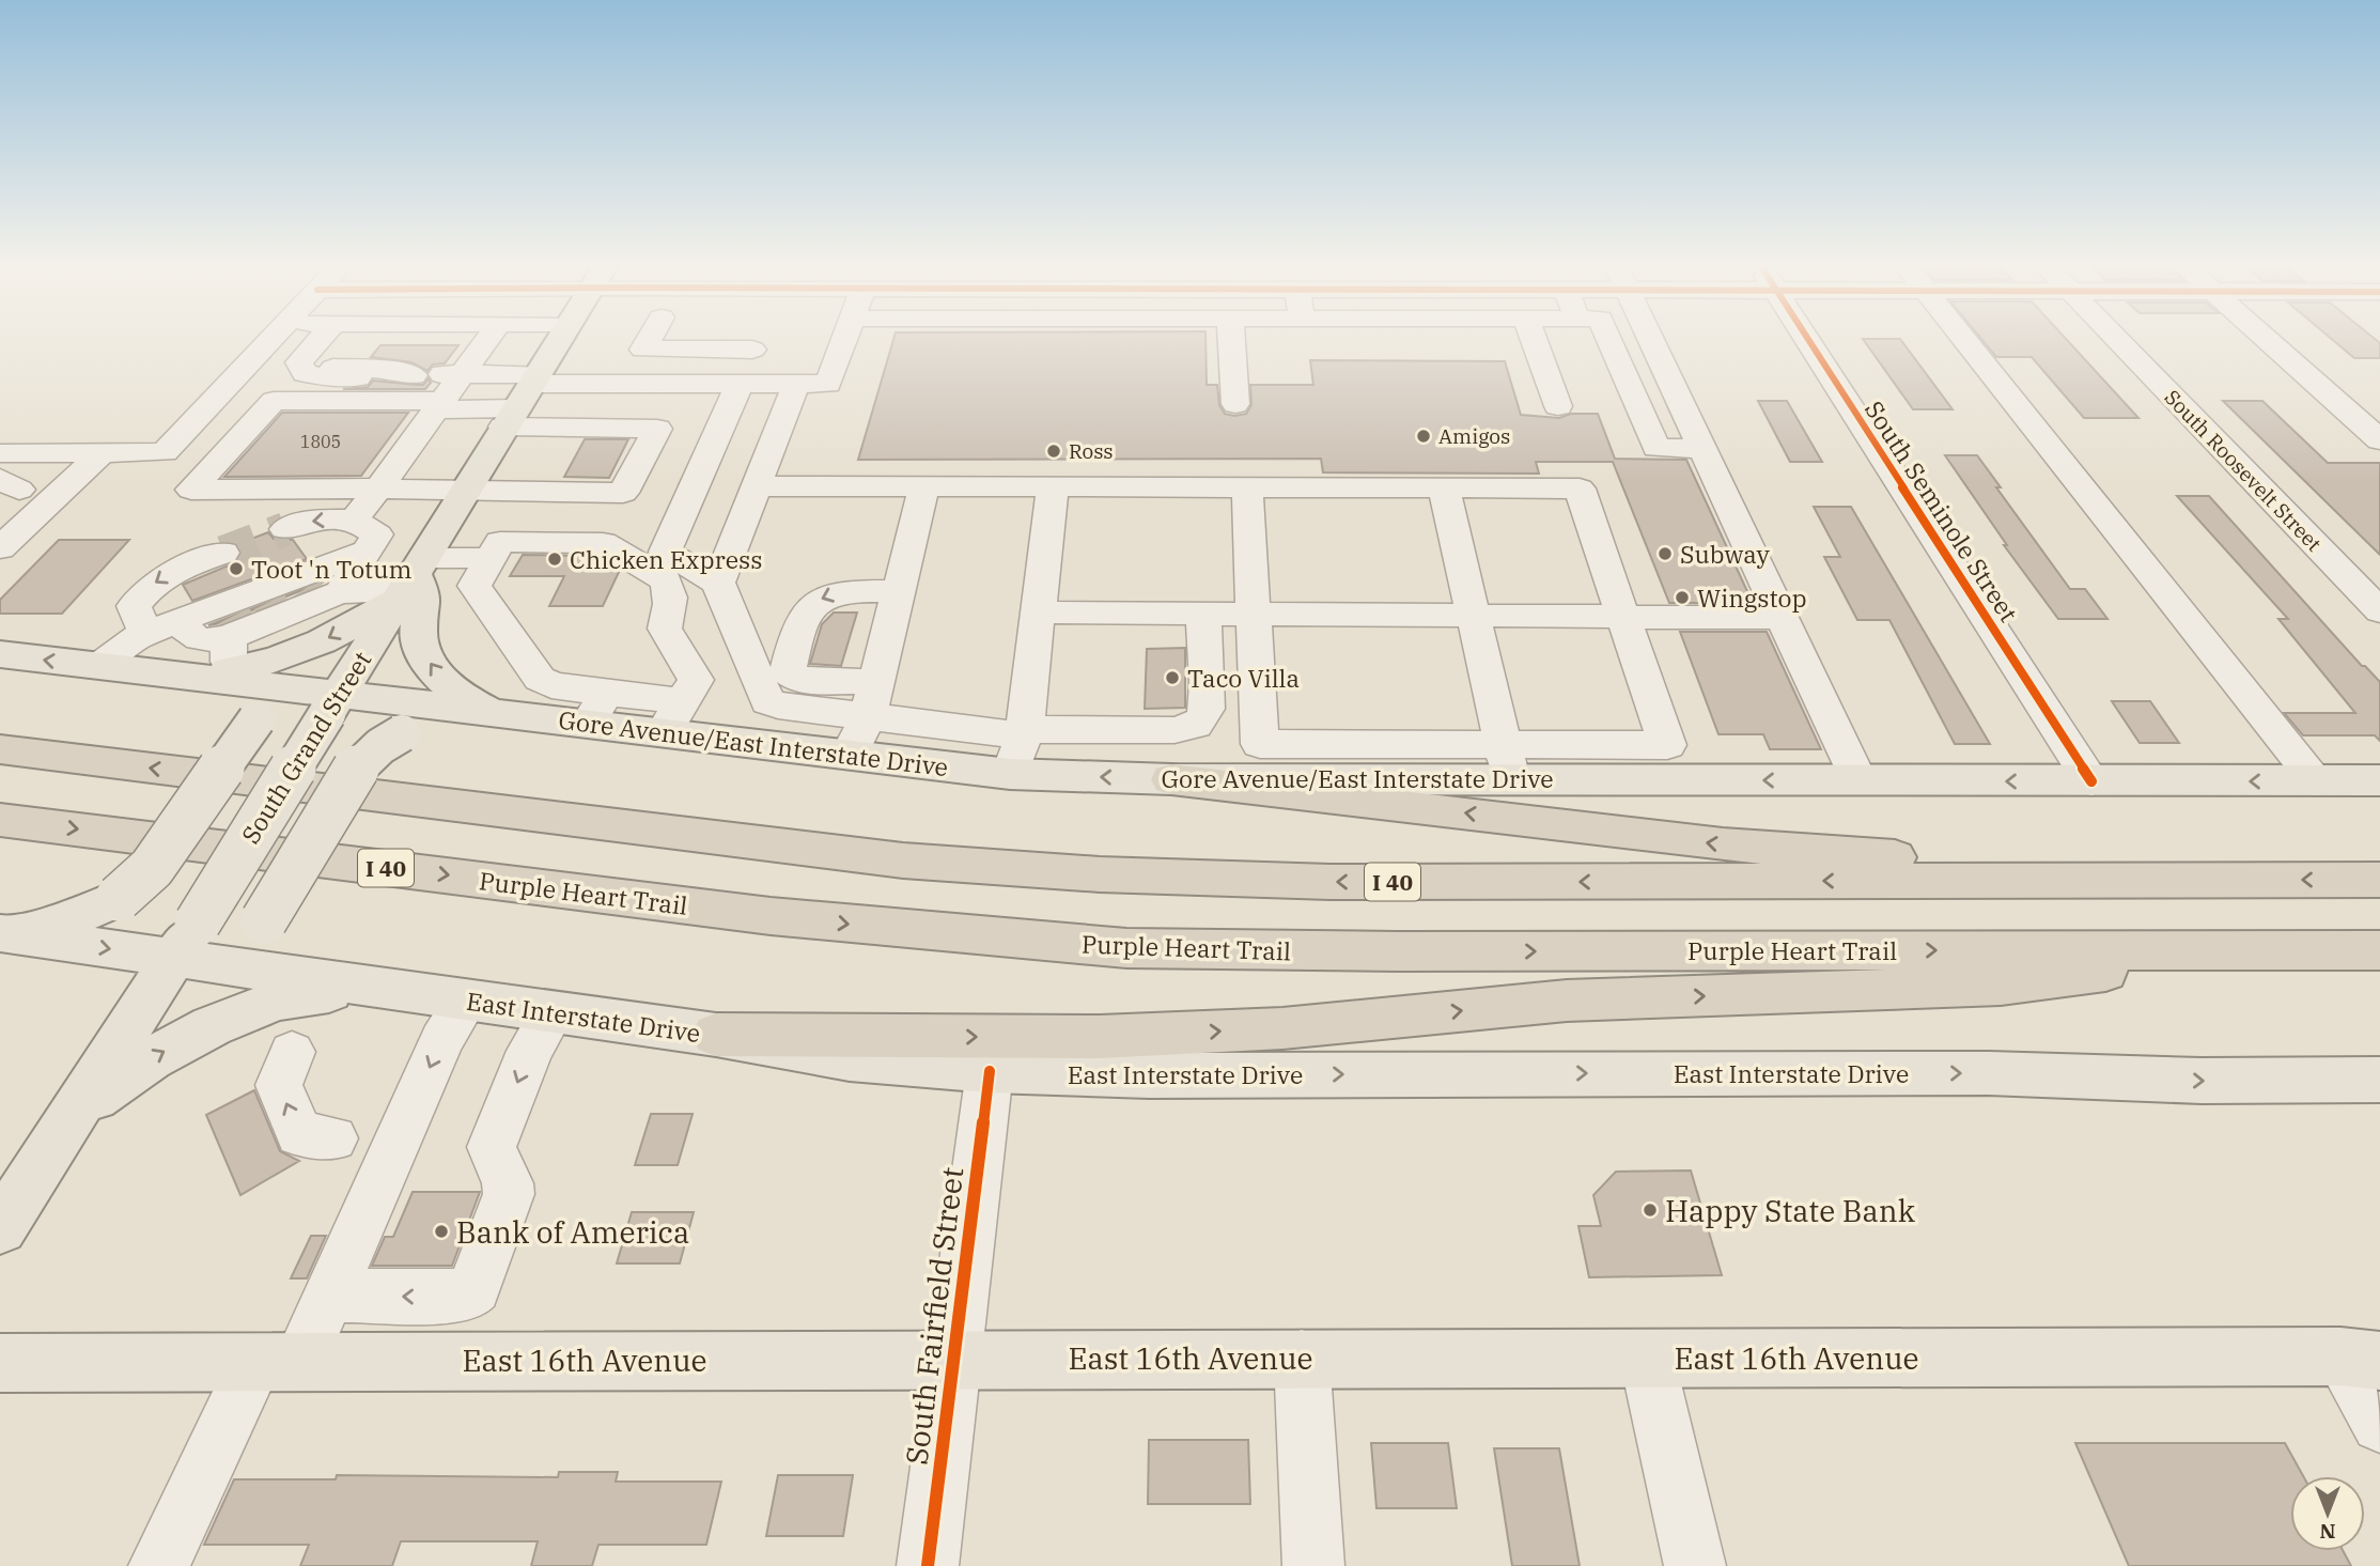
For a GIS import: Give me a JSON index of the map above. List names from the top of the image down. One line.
{"streets":{"highway":["I 40","Purple Heart Trail"],"main road":["Gore Avenue/East Interstate Drive","South Grand Street","East Interstate Drive","East 16th Avenue"],"street":["South Roosevelt Street","South Seminole Street","South Fairfield Street"]},"crossings":[["South Seminole Street","Gore Avenue/East Interstate Drive"],["Gore Avenue/East Interstate Drive","South Grand Street"],["South Grand Street","East Interstate Drive"],["East Interstate Drive","South Fairfield Street"],["South Fairfield Street","East 16th Avenue"]],"one_way":["Gore Avenue/East Interstate Drive","East Interstate Drive"],"places":["Amigos","Ross","Subway","Chicken Express","Toot 'n Totum","Wingstop","Taco Villa","Happy State Bank","Bank of America"],"house_numbers":["1805"],"north":"bottom"}
